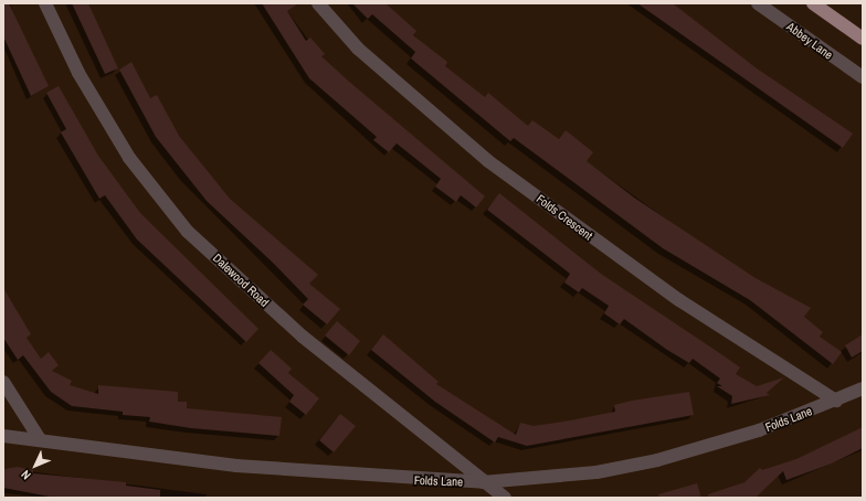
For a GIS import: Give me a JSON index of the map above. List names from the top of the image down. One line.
{"streets":{"street":["Abbey Lane","Folds Crescent","Dalewood Road","Folds Lane"]},"crossings":[["Folds Crescent","Folds Lane"],["Dalewood Road","Folds Lane"]],"north":"bottom left"}
